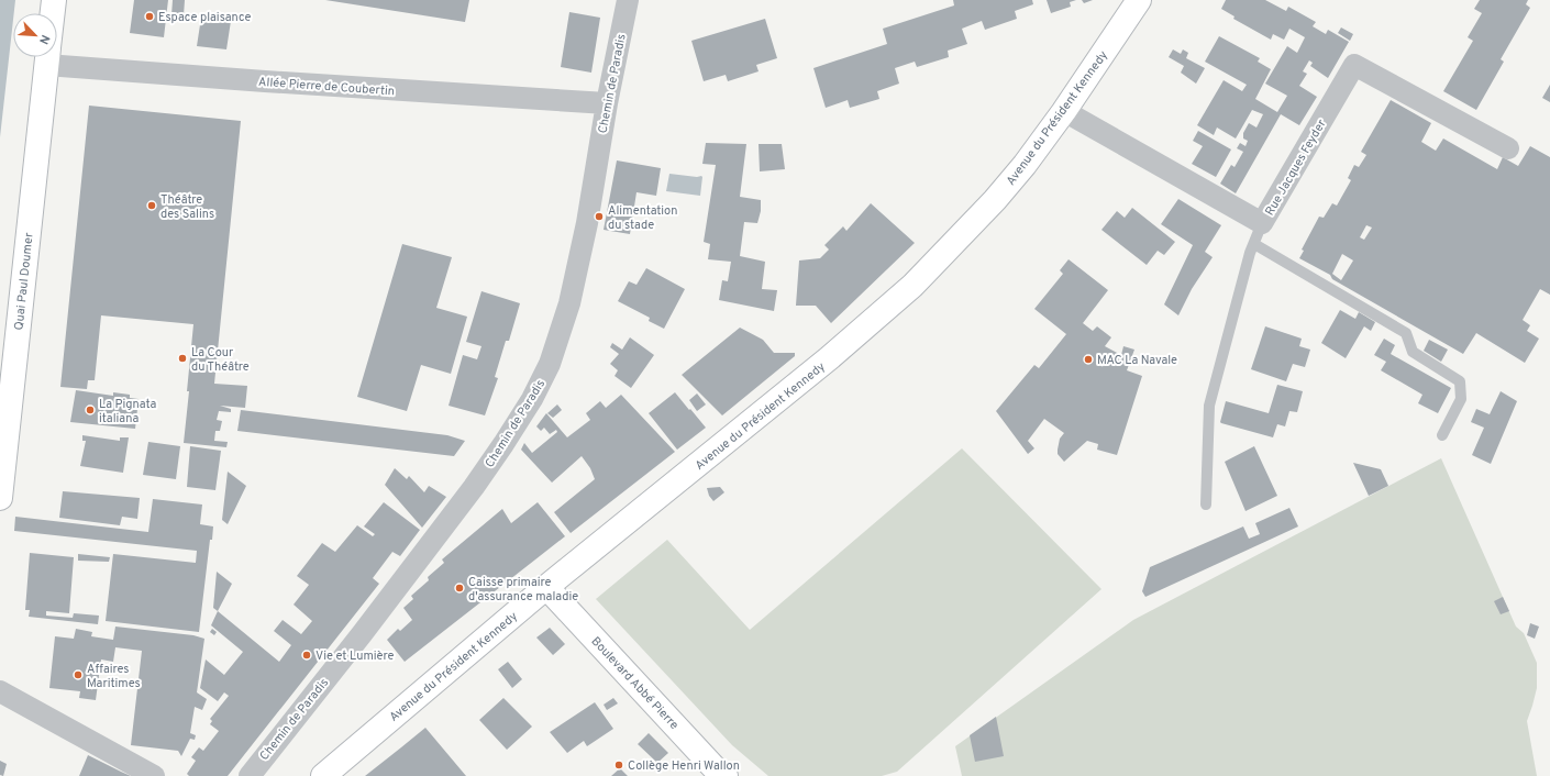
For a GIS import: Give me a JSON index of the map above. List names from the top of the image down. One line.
{"streets":{"main road":["Avenue du Président Kennedy","Quai Paul Doumer","Boulevard Abbé Pierre"],"street":["Chemin de Paradis","Allée Pierre de Coubertin","Rue Jacques Feyder"]},"crossings":[["Chemin de Paradis","Allée Pierre de Coubertin"],["Avenue du Président Kennedy","Rue Jacques Feyder"],["Avenue du Président Kennedy","Boulevard Abbé Pierre"]],"places":["Espace plaisance","Théâtre des Salins","Alimentation du stade","La Cour du Théâtre","MAC La Navale","La Pignata italiana","Caisse primaire d'assurance maladie","Vie et Lumière","Affaires Maritimes","Collège Henri Wallon"],"north":"bottom right"}
